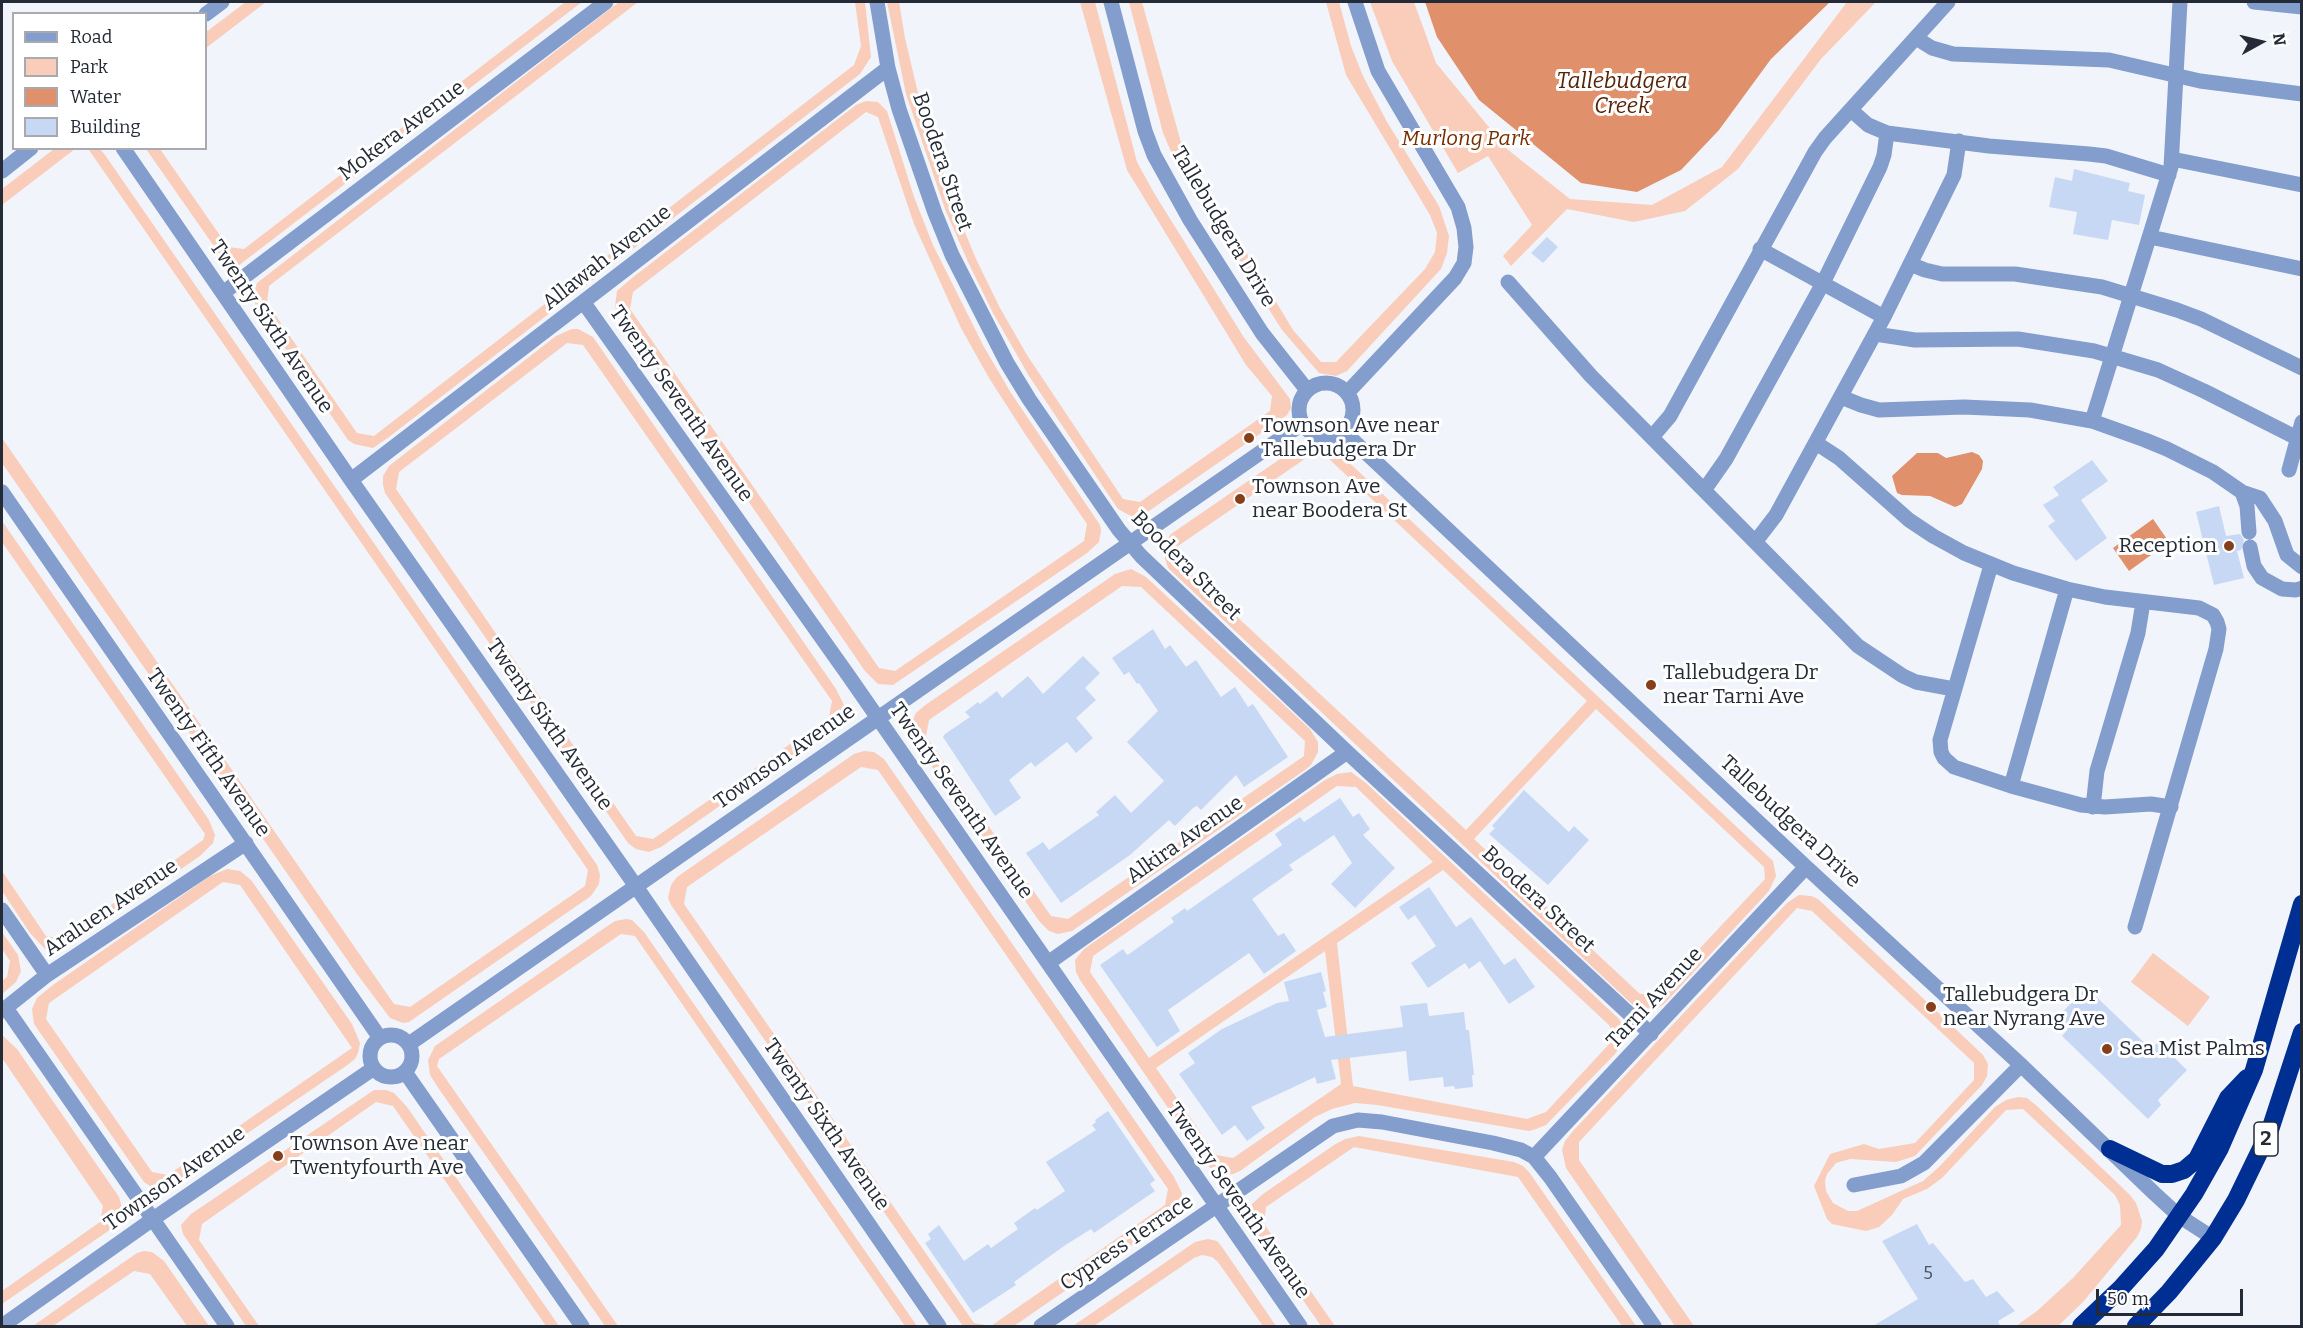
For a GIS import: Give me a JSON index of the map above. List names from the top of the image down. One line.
{"streets":{"highway":["2"],"street":["Mokera Avenue","Boodera Street","Tallebudgera Drive","Allawah Avenue","Twenty Sixth Avenue","Twenty Seventh Avenue","Twenty Fifth Avenue","Townson Avenue","Alkira Avenue","Araluen Avenue","Tarni Avenue","Cypress Terrace"]},"crossings":[["Mokera Avenue","Twenty Sixth Avenue"],["Boodera Street","Allawah Avenue"],["Boodera Street","Townson Avenue"],["Boodera Street","Alkira Avenue"],["Boodera Street","Tarni Avenue"],["Tallebudgera Drive","Townson Avenue"],["Tallebudgera Drive","Tarni Avenue"],["Tallebudgera Drive","2"],["Allawah Avenue","Twenty Sixth Avenue"],["Allawah Avenue","Twenty Seventh Avenue"],["Twenty Sixth Avenue","Townson Avenue"],["Twenty Seventh Avenue","Townson Avenue"],["Twenty Seventh Avenue","Alkira Avenue"],["Twenty Seventh Avenue","Cypress Terrace"],["Twenty Fifth Avenue","Townson Avenue"],["Twenty Fifth Avenue","Araluen Avenue"],["Tarni Avenue","Cypress Terrace"]],"water":["Tallebudgera Creek"],"parks":["Murlong Park"],"places":["Townson Ave near Tallebudgera Dr","Townson Ave near Boodera St","Reception","Tallebudgera Dr near Tarni Ave","Tallebudgera Dr near Nyrang Ave","Sea Mist Palms","Townson Ave near Twentyfourth Ave"],"house_numbers":["5"],"legend":["Road","Park","Water","Building"],"scale_bar":"50 m","north":"right"}
